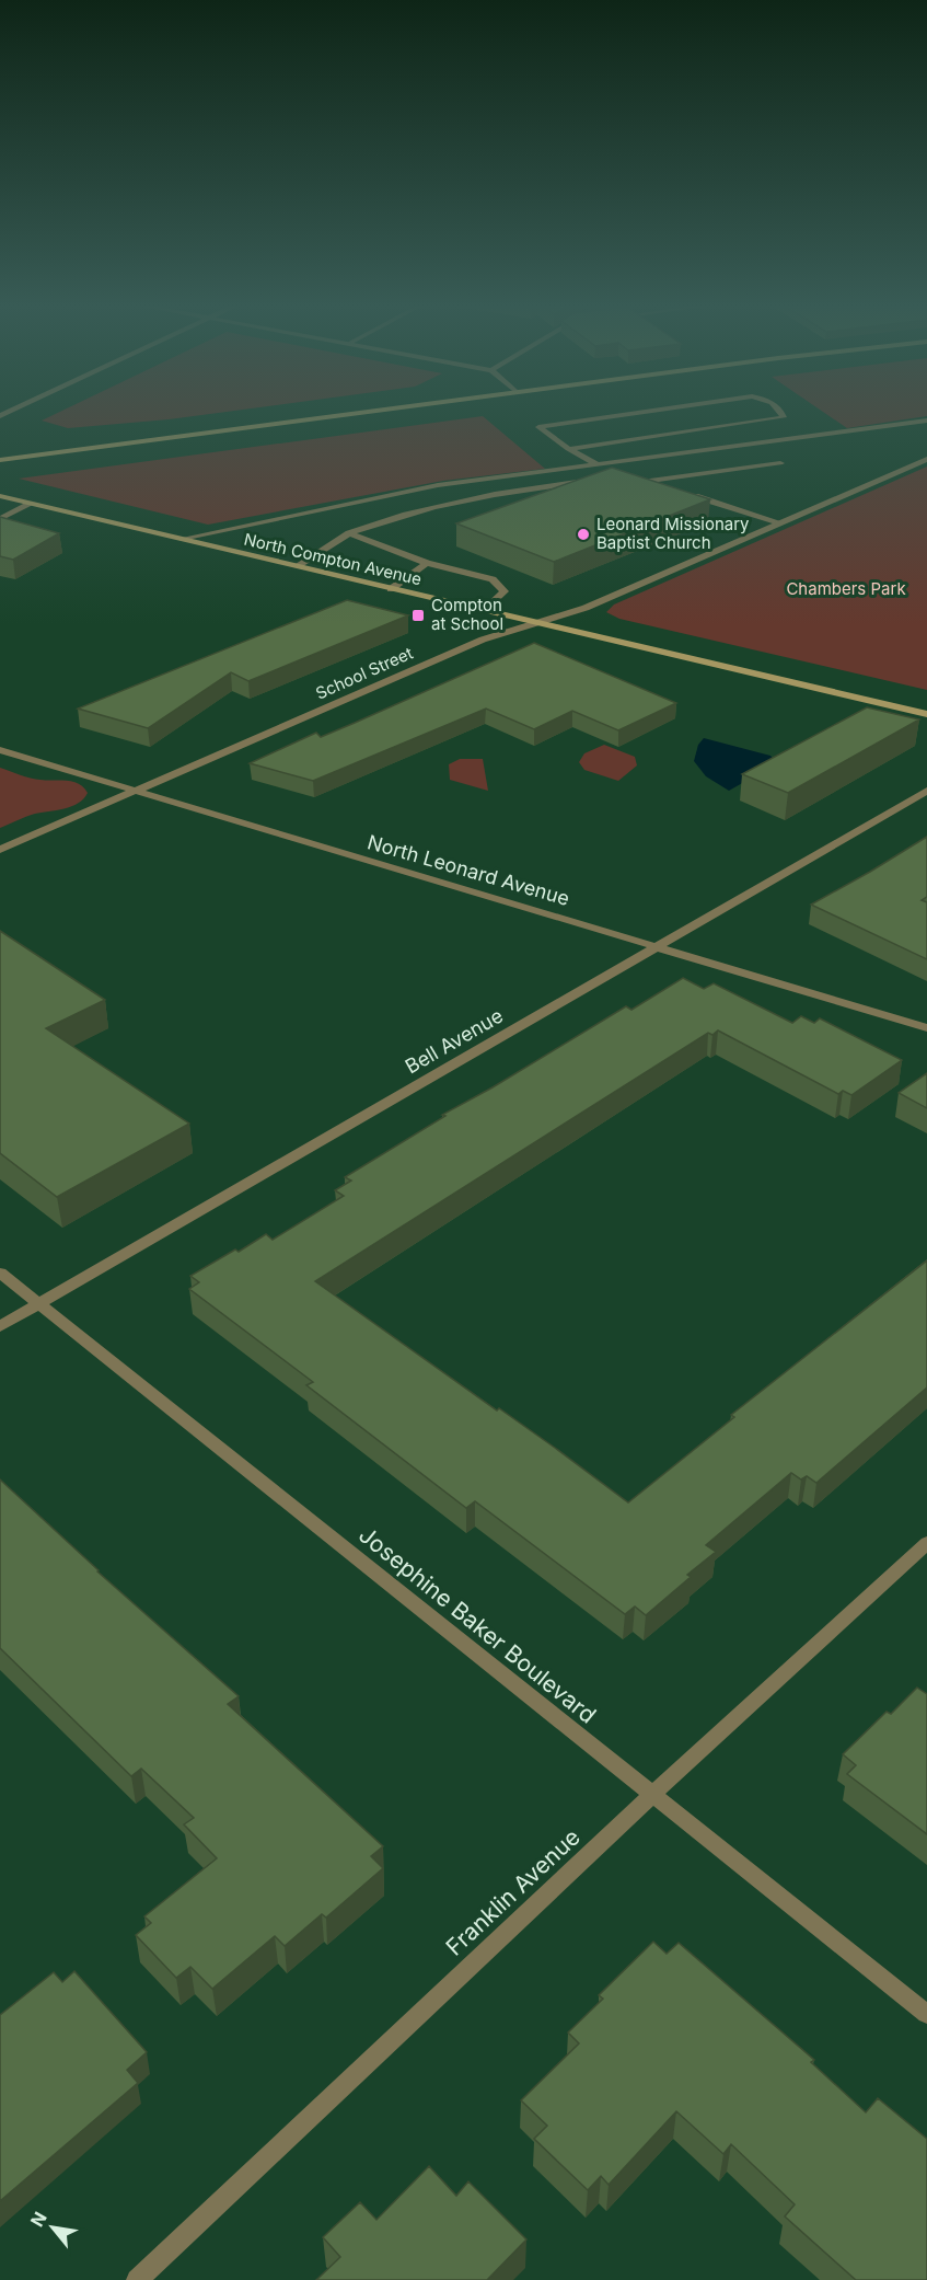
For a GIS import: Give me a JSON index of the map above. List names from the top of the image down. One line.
{"streets":{"main road":["North Compton Avenue"],"street":["School Street","North Leonard Avenue","Bell Avenue","Josephine Baker Boulevard","Franklin Avenue"]},"crossings":[["North Compton Avenue","School Street"],["School Street","North Leonard Avenue"],["North Leonard Avenue","Bell Avenue"],["Bell Avenue","Josephine Baker Boulevard"],["Josephine Baker Boulevard","Franklin Avenue"]],"parks":["Chambers Park"],"places":{"other":["Leonard Missionary Baptist Church"],"transit":["Compton at School"]},"north":"top left"}
